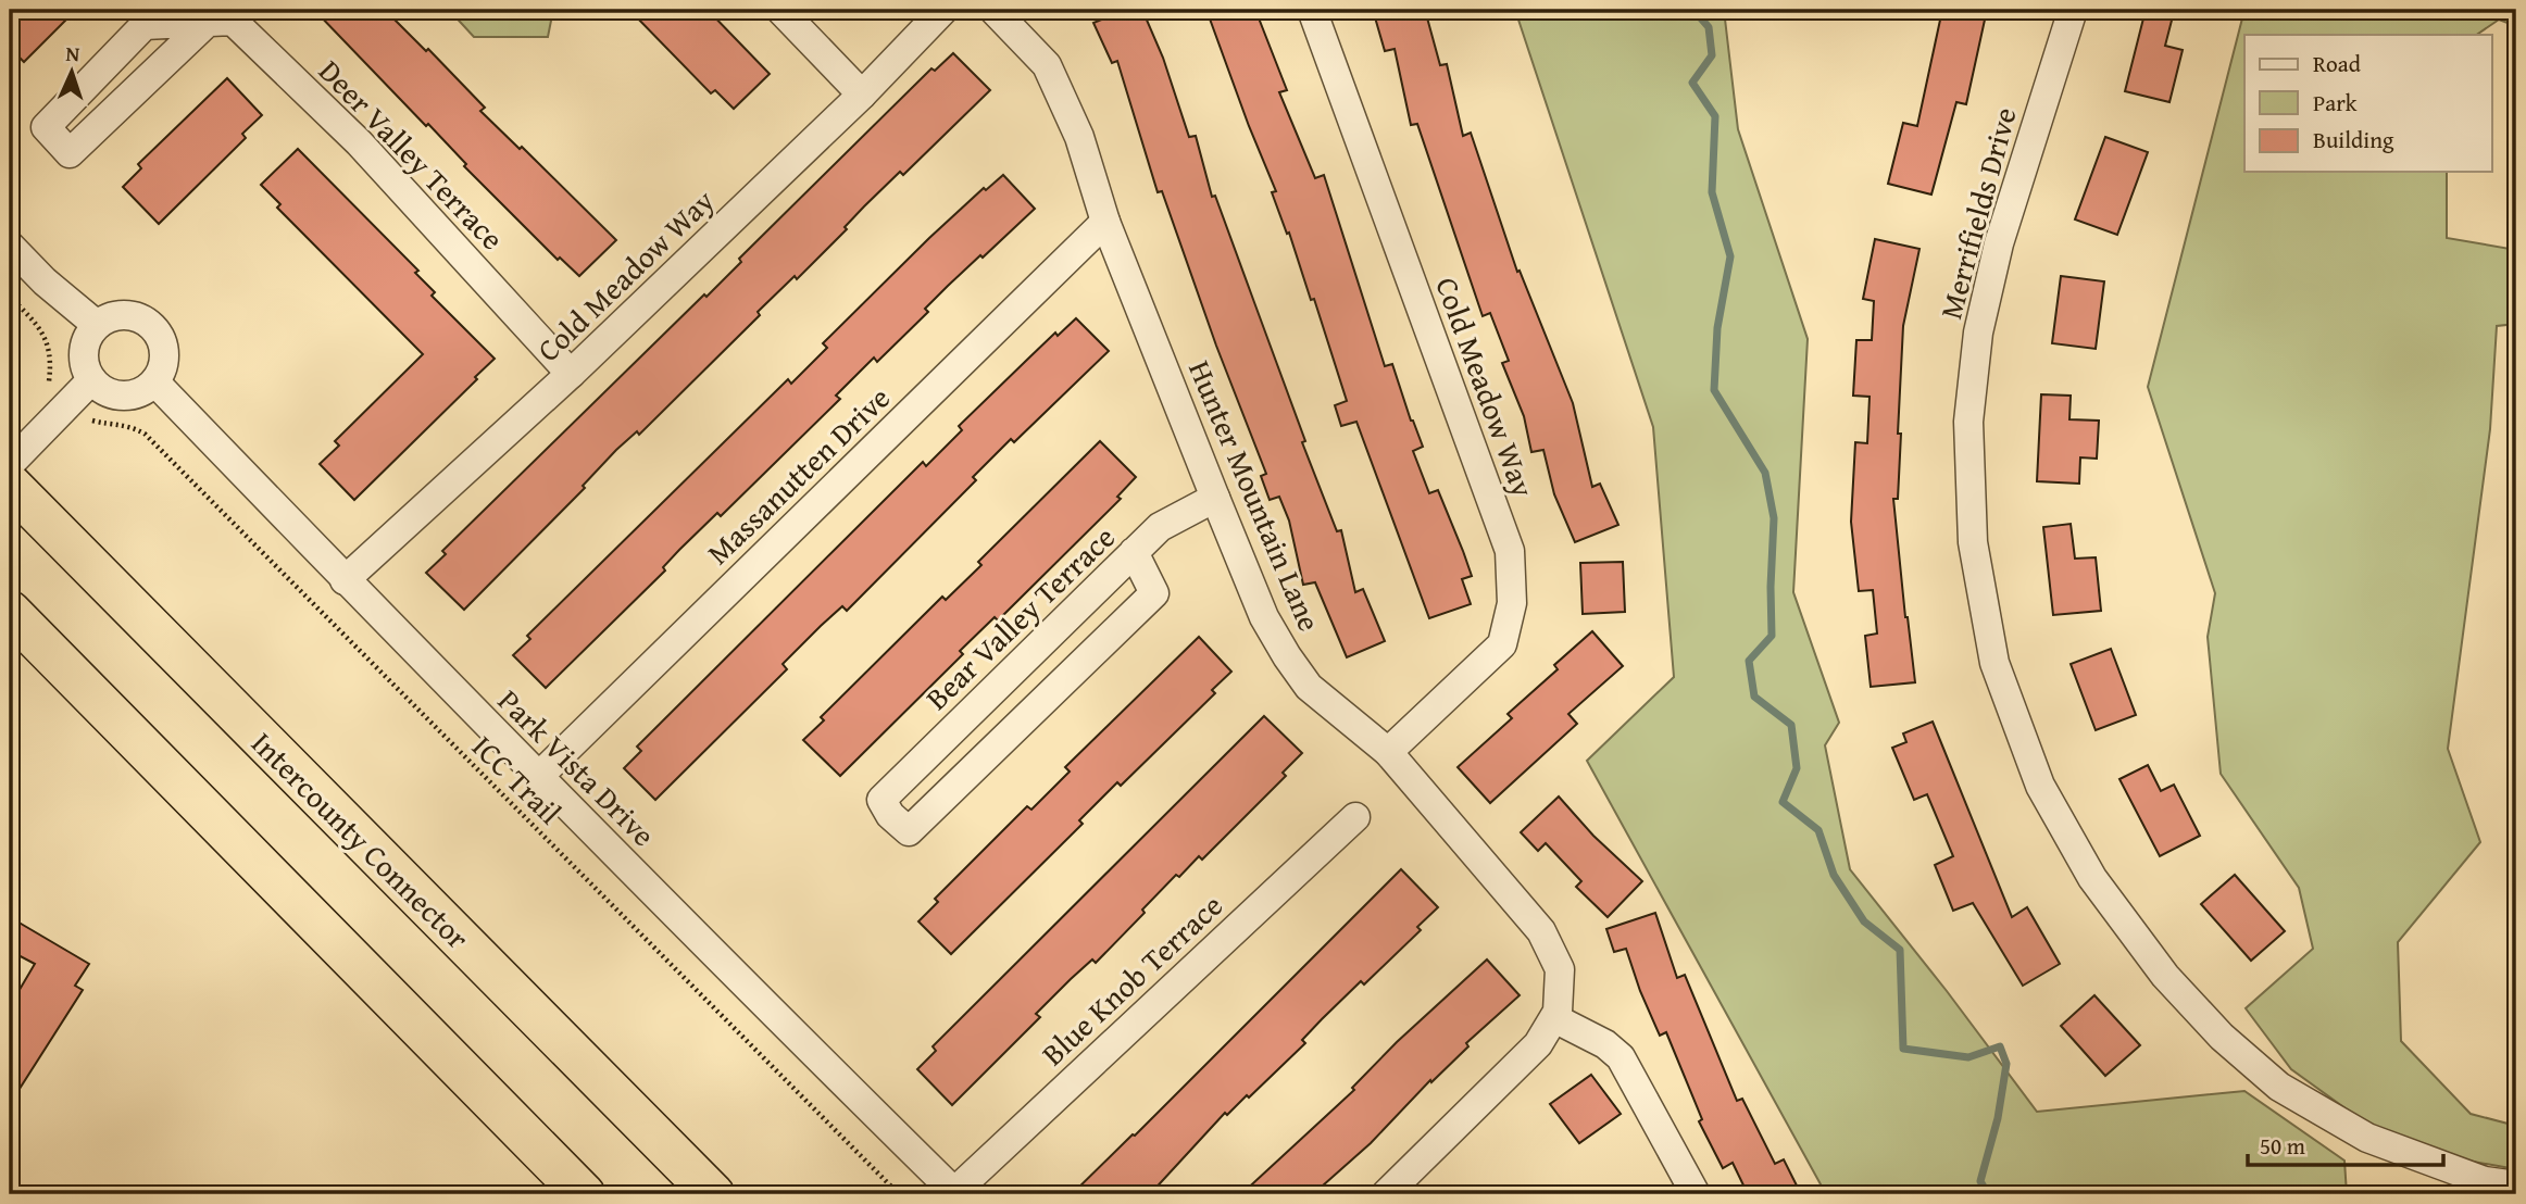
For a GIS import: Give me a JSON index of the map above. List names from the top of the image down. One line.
{"streets":{"highway":["Intercounty Connector"],"street":["Deer Valley Terrace","Merrifields Drive","Cold Meadow Way","Massanutten Drive","Hunter Mountain Lane","Bear Valley Terrace","Park Vista Drive","Blue Knob Terrace"],"path":["ICC Trail"]},"crossings":[["Deer Valley Terrace","Cold Meadow Way"],["Cold Meadow Way","Hunter Mountain Lane"],["Cold Meadow Way","Park Vista Drive"],["Massanutten Drive","Hunter Mountain Lane"],["Massanutten Drive","Park Vista Drive"],["Hunter Mountain Lane","Bear Valley Terrace"],["Park Vista Drive","Blue Knob Terrace"]],"legend":["Road","Park","Building"],"scale_bar":"50 m","north":"top"}
